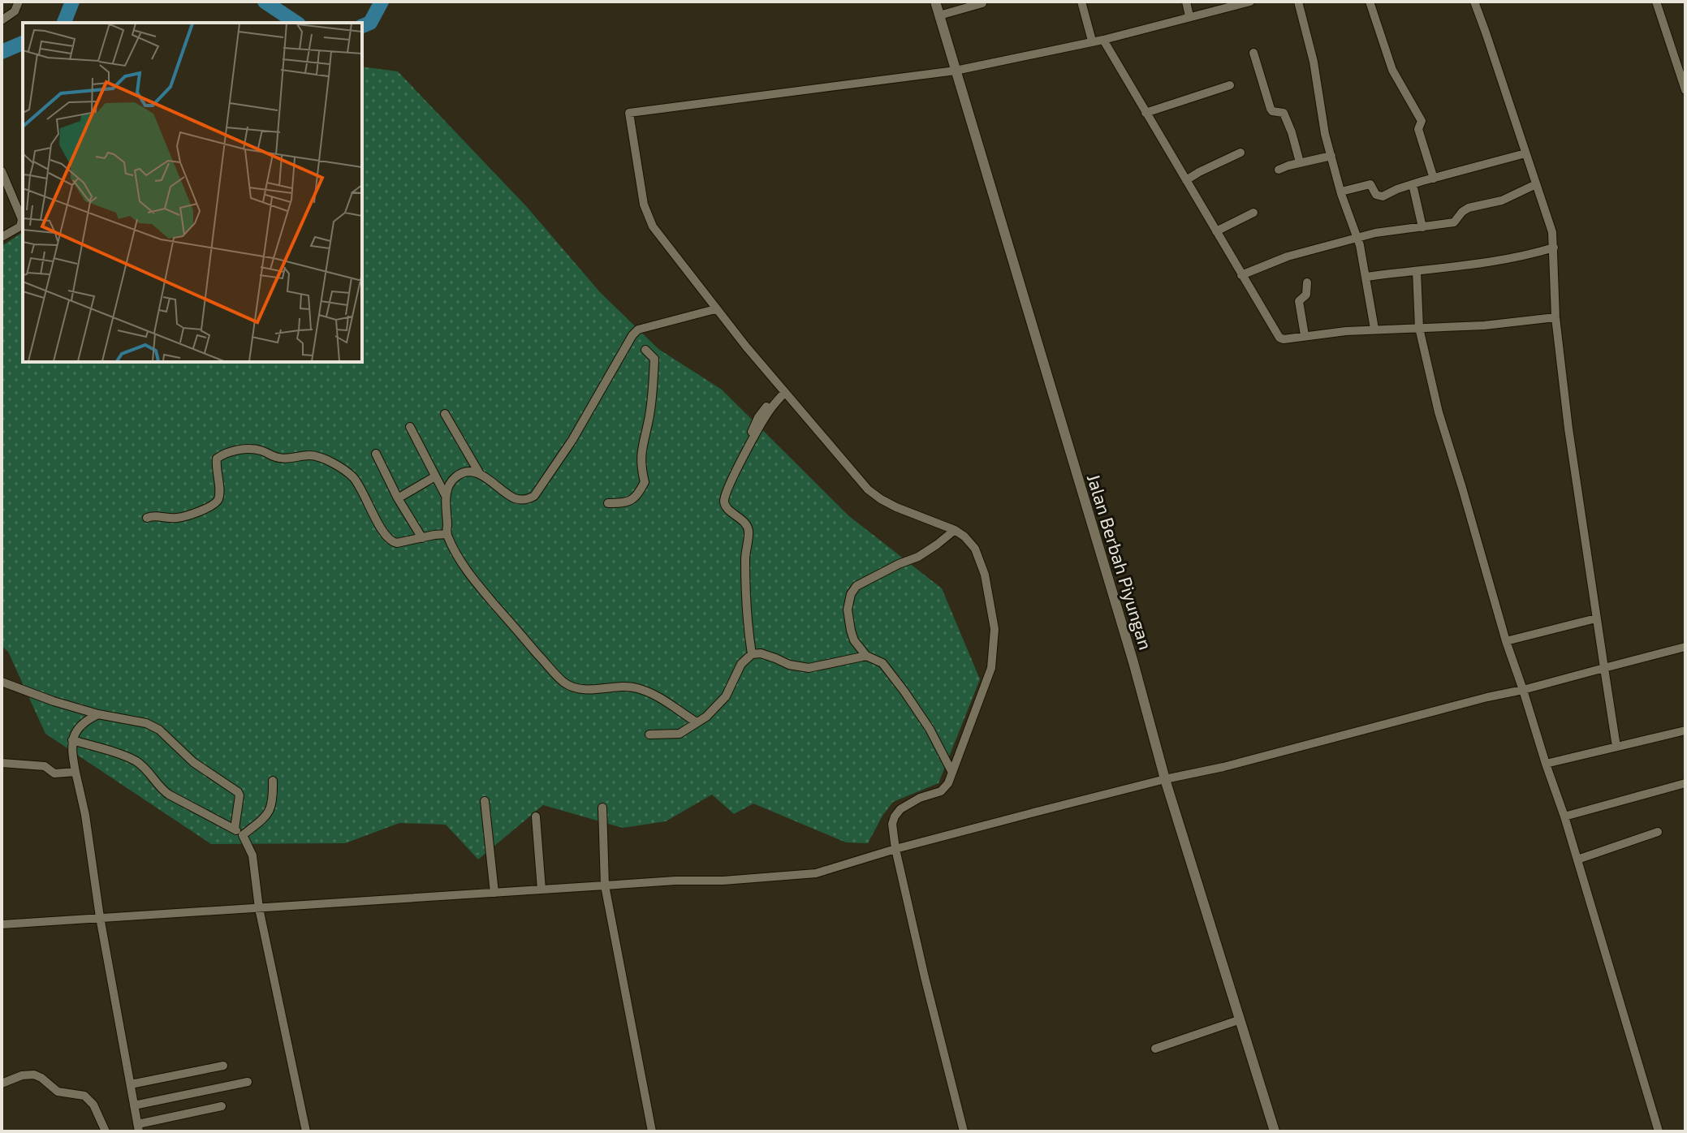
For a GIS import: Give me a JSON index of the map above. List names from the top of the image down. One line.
{"streets":{"street":["Jalan Berbah Piyungan"]}}
